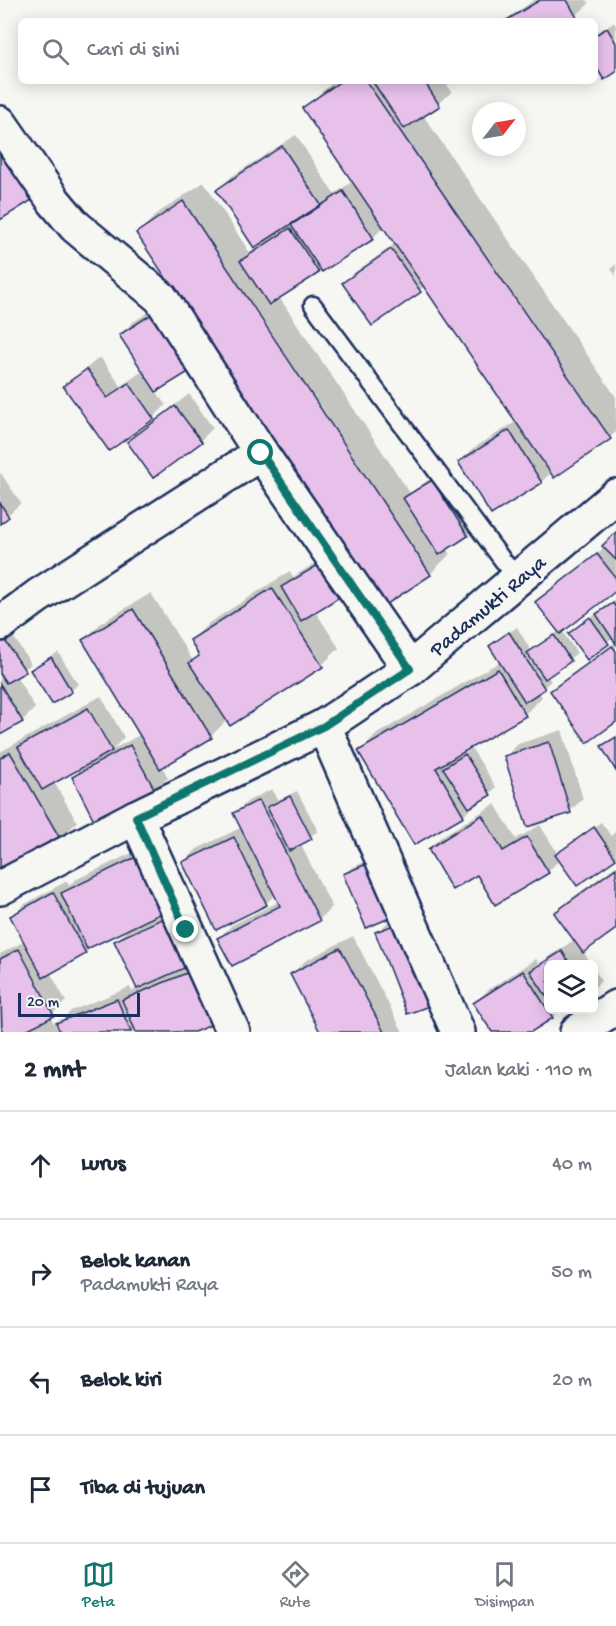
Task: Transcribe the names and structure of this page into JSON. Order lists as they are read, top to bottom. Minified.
{"streets":{"street":["Padamukti Raya"]},"scale_bar":"20 m","north":"top right","page":{"search":"Cari di sini","scale":"20 m","heading":["2 mnt","Jalan kaki · 110 m"],"list":[["Lurus","40 m"],["Belok kanan","Padamukti Raya","50 m"],["Belok kiri","20 m"],"Tiba di tujuan"],"nav":["Peta","Rute","Disimpan"]}}
